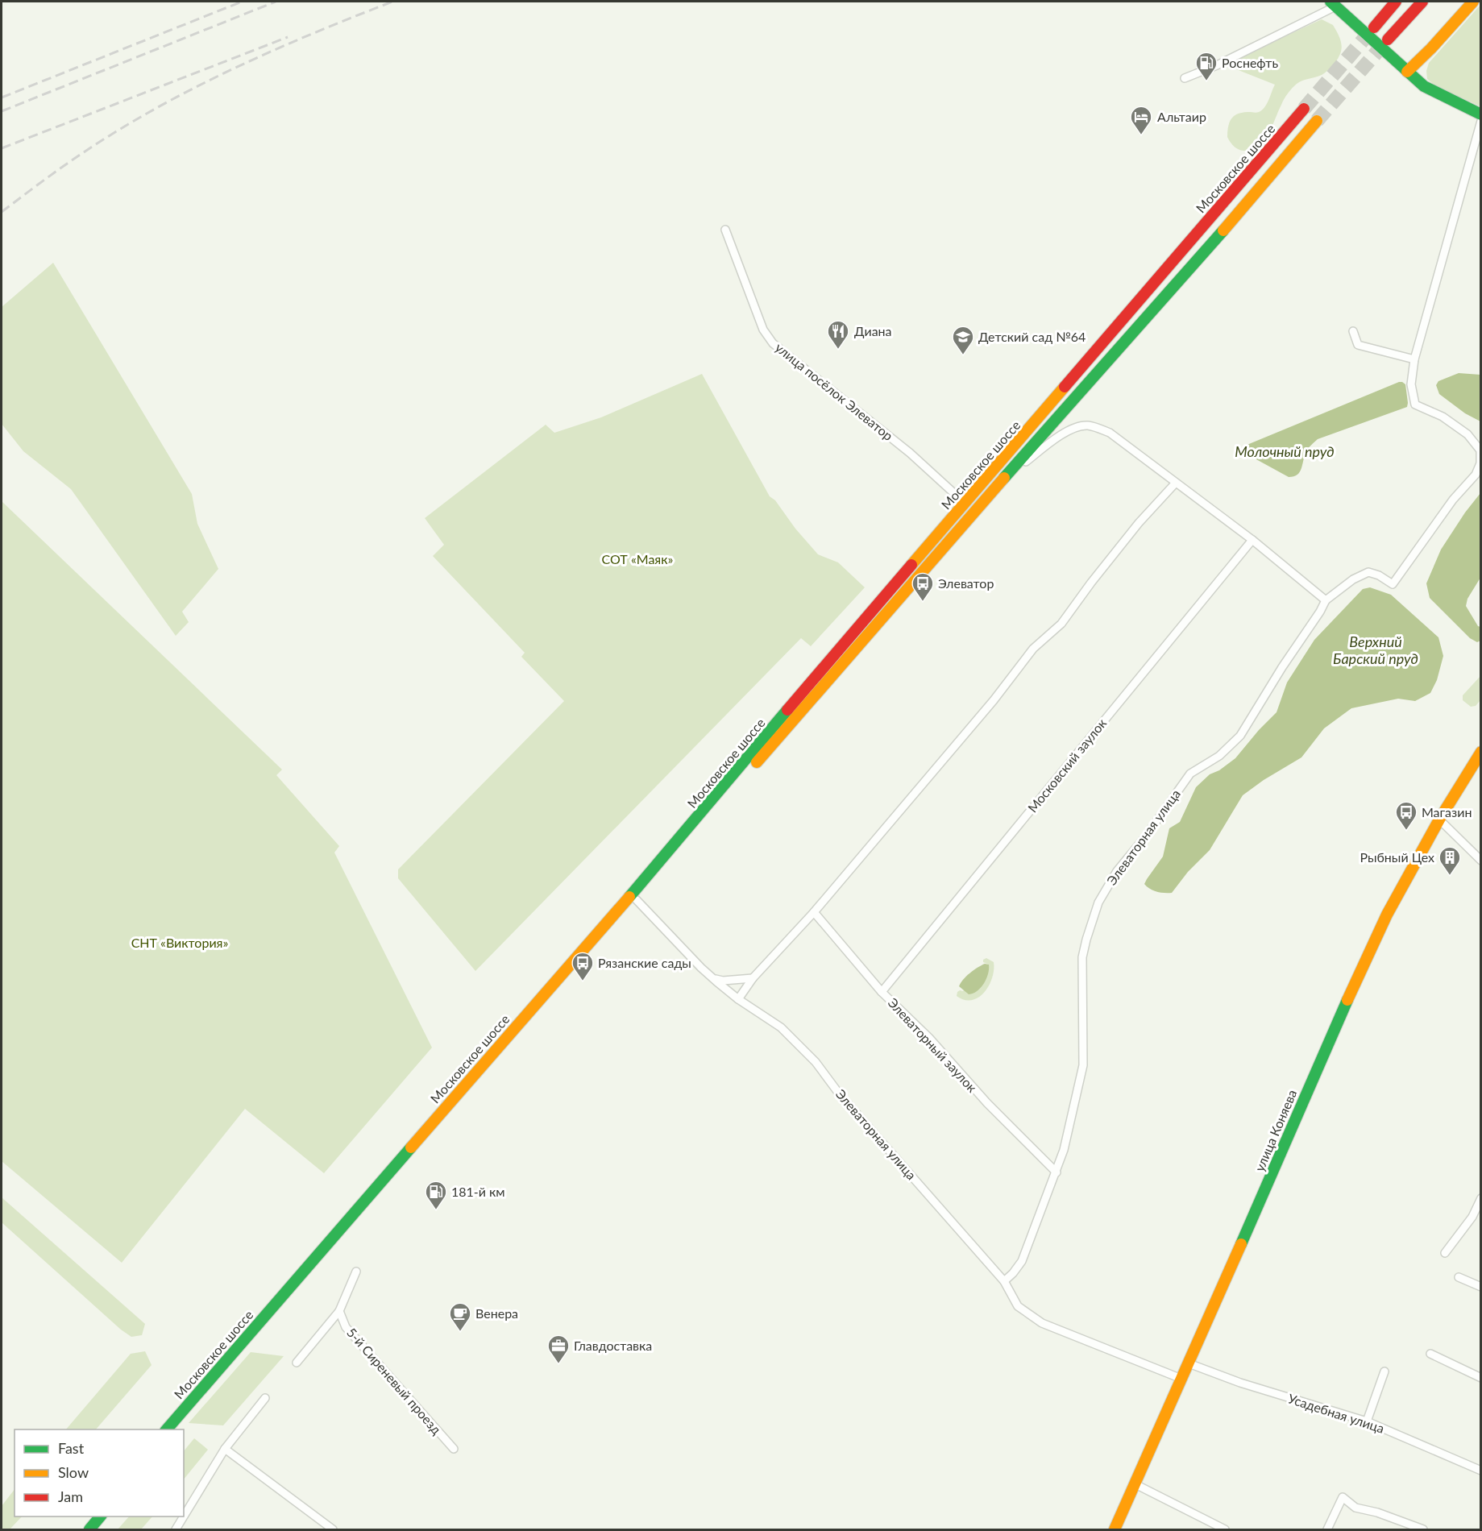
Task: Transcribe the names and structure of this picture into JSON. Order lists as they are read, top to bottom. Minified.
{"streets":{"main road":["Московское шоссе","улица Коняева"],"street":["улица посёлок Элеватор","Московский заулок","Элеваторная улица","Элеваторный заулок","5-й Сиреневый проезд","Усадебная улица"]},"crossings":[["Московское шоссе","улица посёлок Элеватор"],["Московское шоссе","Элеваторная улица"],["Московский заулок","Элеваторный заулок"],["Элеваторная улица","Элеваторный заулок"],["Элеваторная улица","улица Коняева"],["улица Коняева","Усадебная улица"]],"water":["Молочный пруд","Верхний Барский пруд"],"parks":["СОТ «Маяк»","СНТ «Виктория»"],"places":{"fuel station":["Роснефть","181-й км"],"hotel":["Альтаир"],"restaurant":["Диана"],"school or university":["Детский сад №64"],"bus stop":["Элеватор","Магазин","Рязанские сады"],"building":["Рыбный Цех"],"cafe":["Венера"],"office":["Главдоставка"]},"legend":["Fast","Slow","Jam"]}
